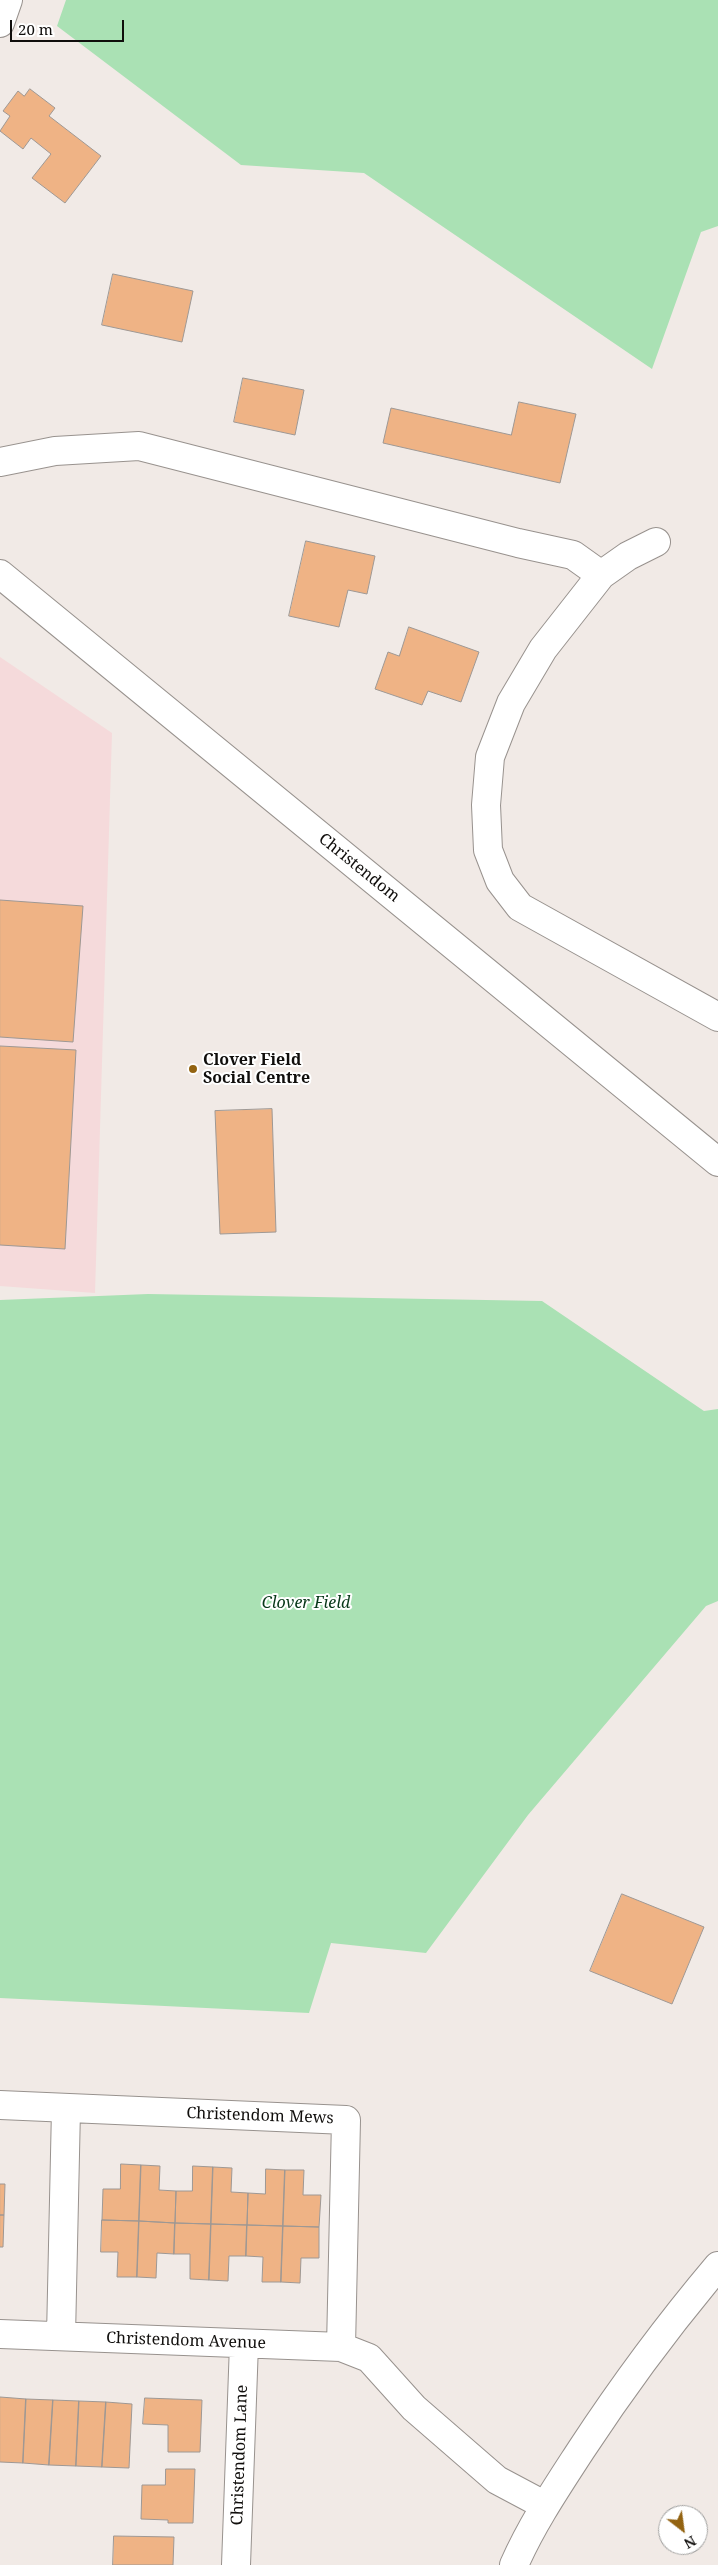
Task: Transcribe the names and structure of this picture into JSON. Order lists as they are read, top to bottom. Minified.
{"streets":{"street":["Christendom","Christendom Mews","Christendom Avenue","Christendom Lane"]},"crossings":[["Christendom Mews","Christendom Avenue"],["Christendom Avenue","Christendom Lane"]],"parks":["Clover Field"],"places":["Clover Field Social Centre"],"scale_bar":"20 m","north":"bottom right"}
